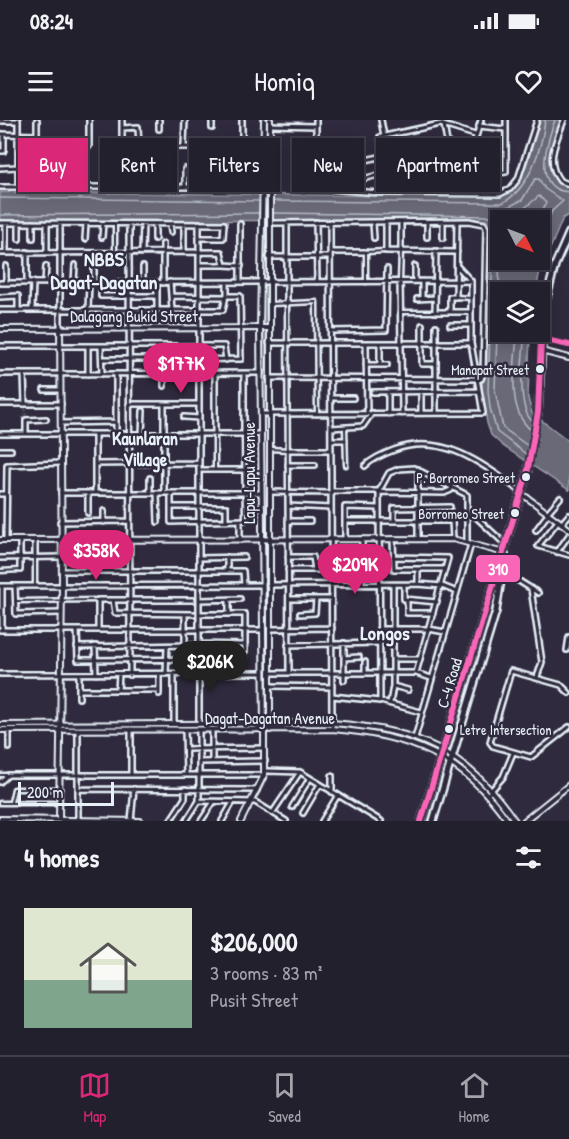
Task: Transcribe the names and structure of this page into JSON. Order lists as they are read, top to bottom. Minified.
{"streets":{"highway":["C-4 Road"],"main road":["Dalagang Bukid Street","Lapu-Lapu Avenue","Dagat-Dagatan Avenue"]},"crossings":[["Dalagang Bukid Street","Lapu-Lapu Avenue"],["Lapu-Lapu Avenue","Dagat-Dagatan Avenue"],["C-4 Road","Dagat-Dagatan Avenue"]],"districts":["NBBS Dagat-Dagatan","Kaunlaran Village","Longos"],"places":["Manapat Street","P. Borromeo Street","Borromeo Street","Letre Intersection"],"lines":["transit line 310"],"scale_bar":"200 m","north":"bottom right","page":{"status":"08:24","header":"Homiq","chip":["Buy","Rent","Filters","New","Apartment"],"price":["$177K","$358K","$209K","$206K"],"scale":"200 m","heading":"4 homes","list":[{"name":"$206,000","note":"3 rooms · 83 m² · Pusit Street"}],"tabs":["Map","Saved","Home"]}}
